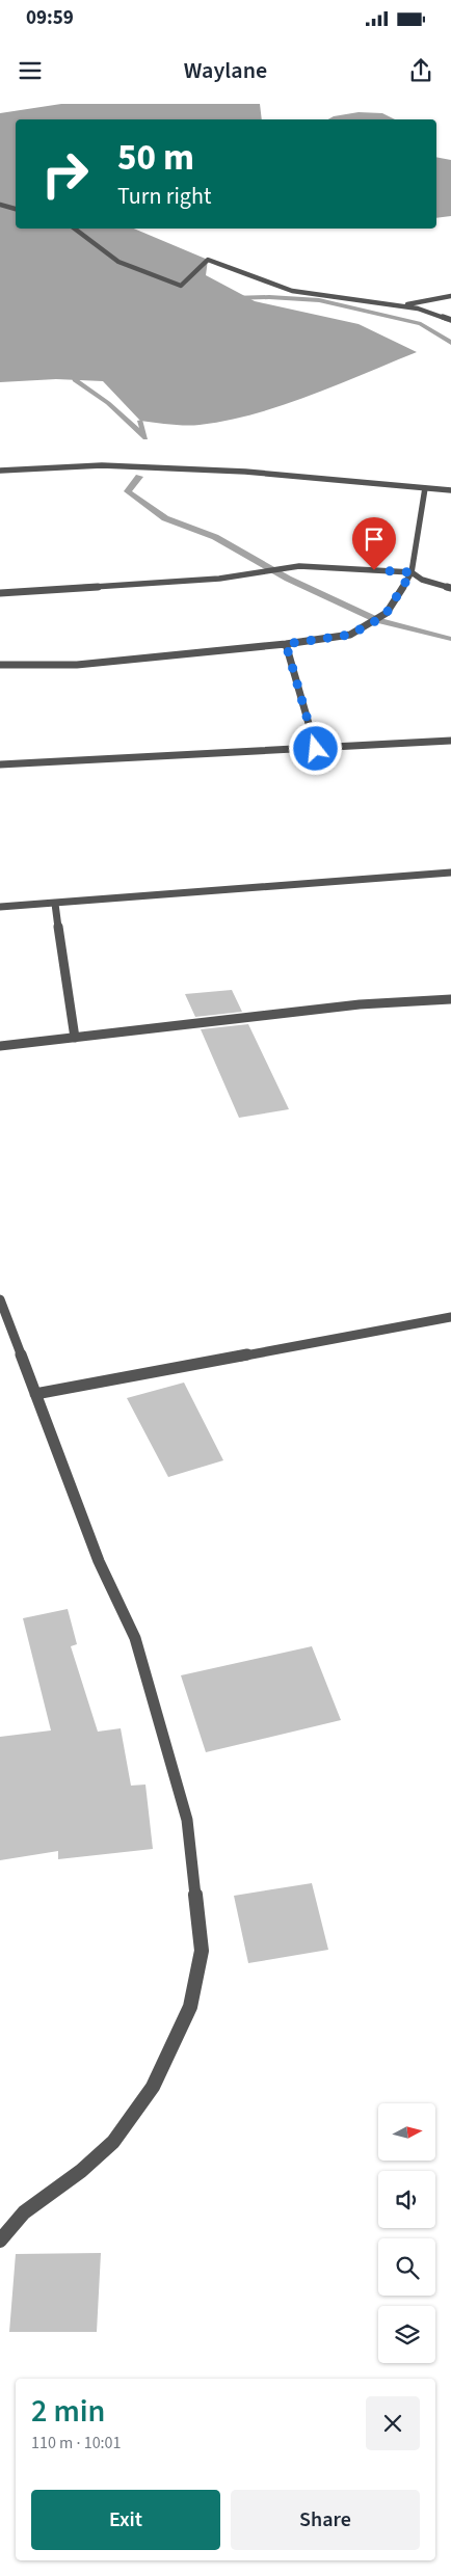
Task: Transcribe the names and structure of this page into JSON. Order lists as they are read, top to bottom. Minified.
{"north":"right","page":{"status":"09:59","header":"Waylane","turn":["50 m","Turn right"],"heading":["2 min","110 m · 10:01"],"buttons":["Exit","Share"]}}
